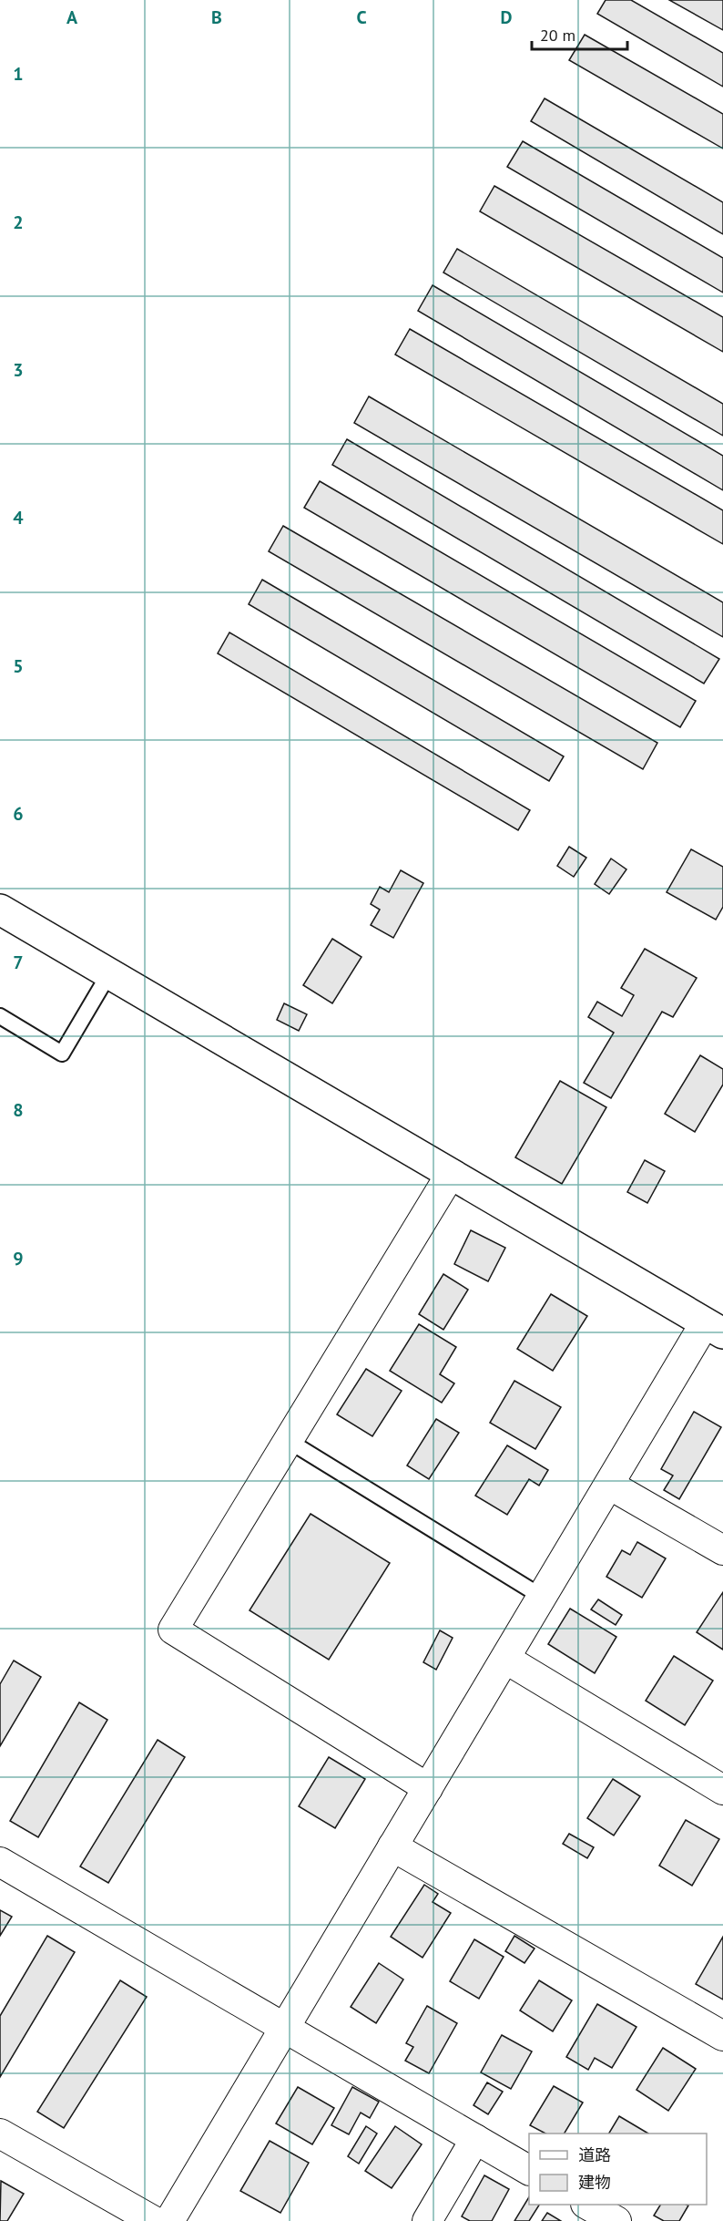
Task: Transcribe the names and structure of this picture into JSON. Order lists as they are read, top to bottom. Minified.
{"legend":["道路","建物"],"scale_bar":"20 m","grid":{"columns":["A","B","C","D"],"rows":["1","2","3","4","5","6","7","8","9"]}}
